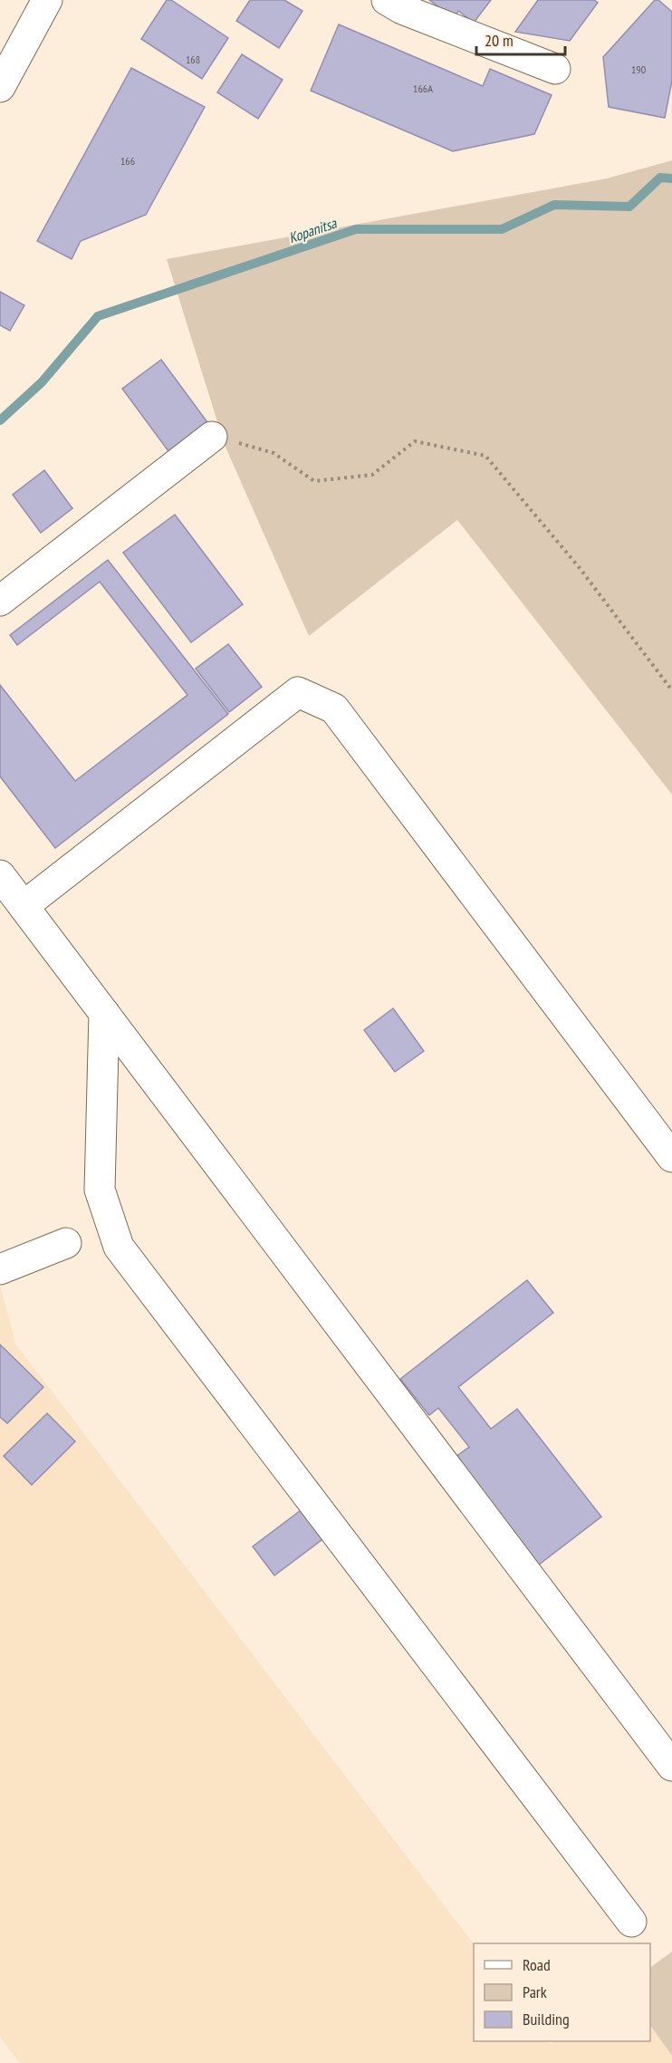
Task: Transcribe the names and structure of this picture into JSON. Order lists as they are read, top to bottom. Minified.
{"water":["Kopanitsa"],"house_numbers":["168","190","166А","166"],"legend":["Road","Park","Building"],"scale_bar":"20 m"}
